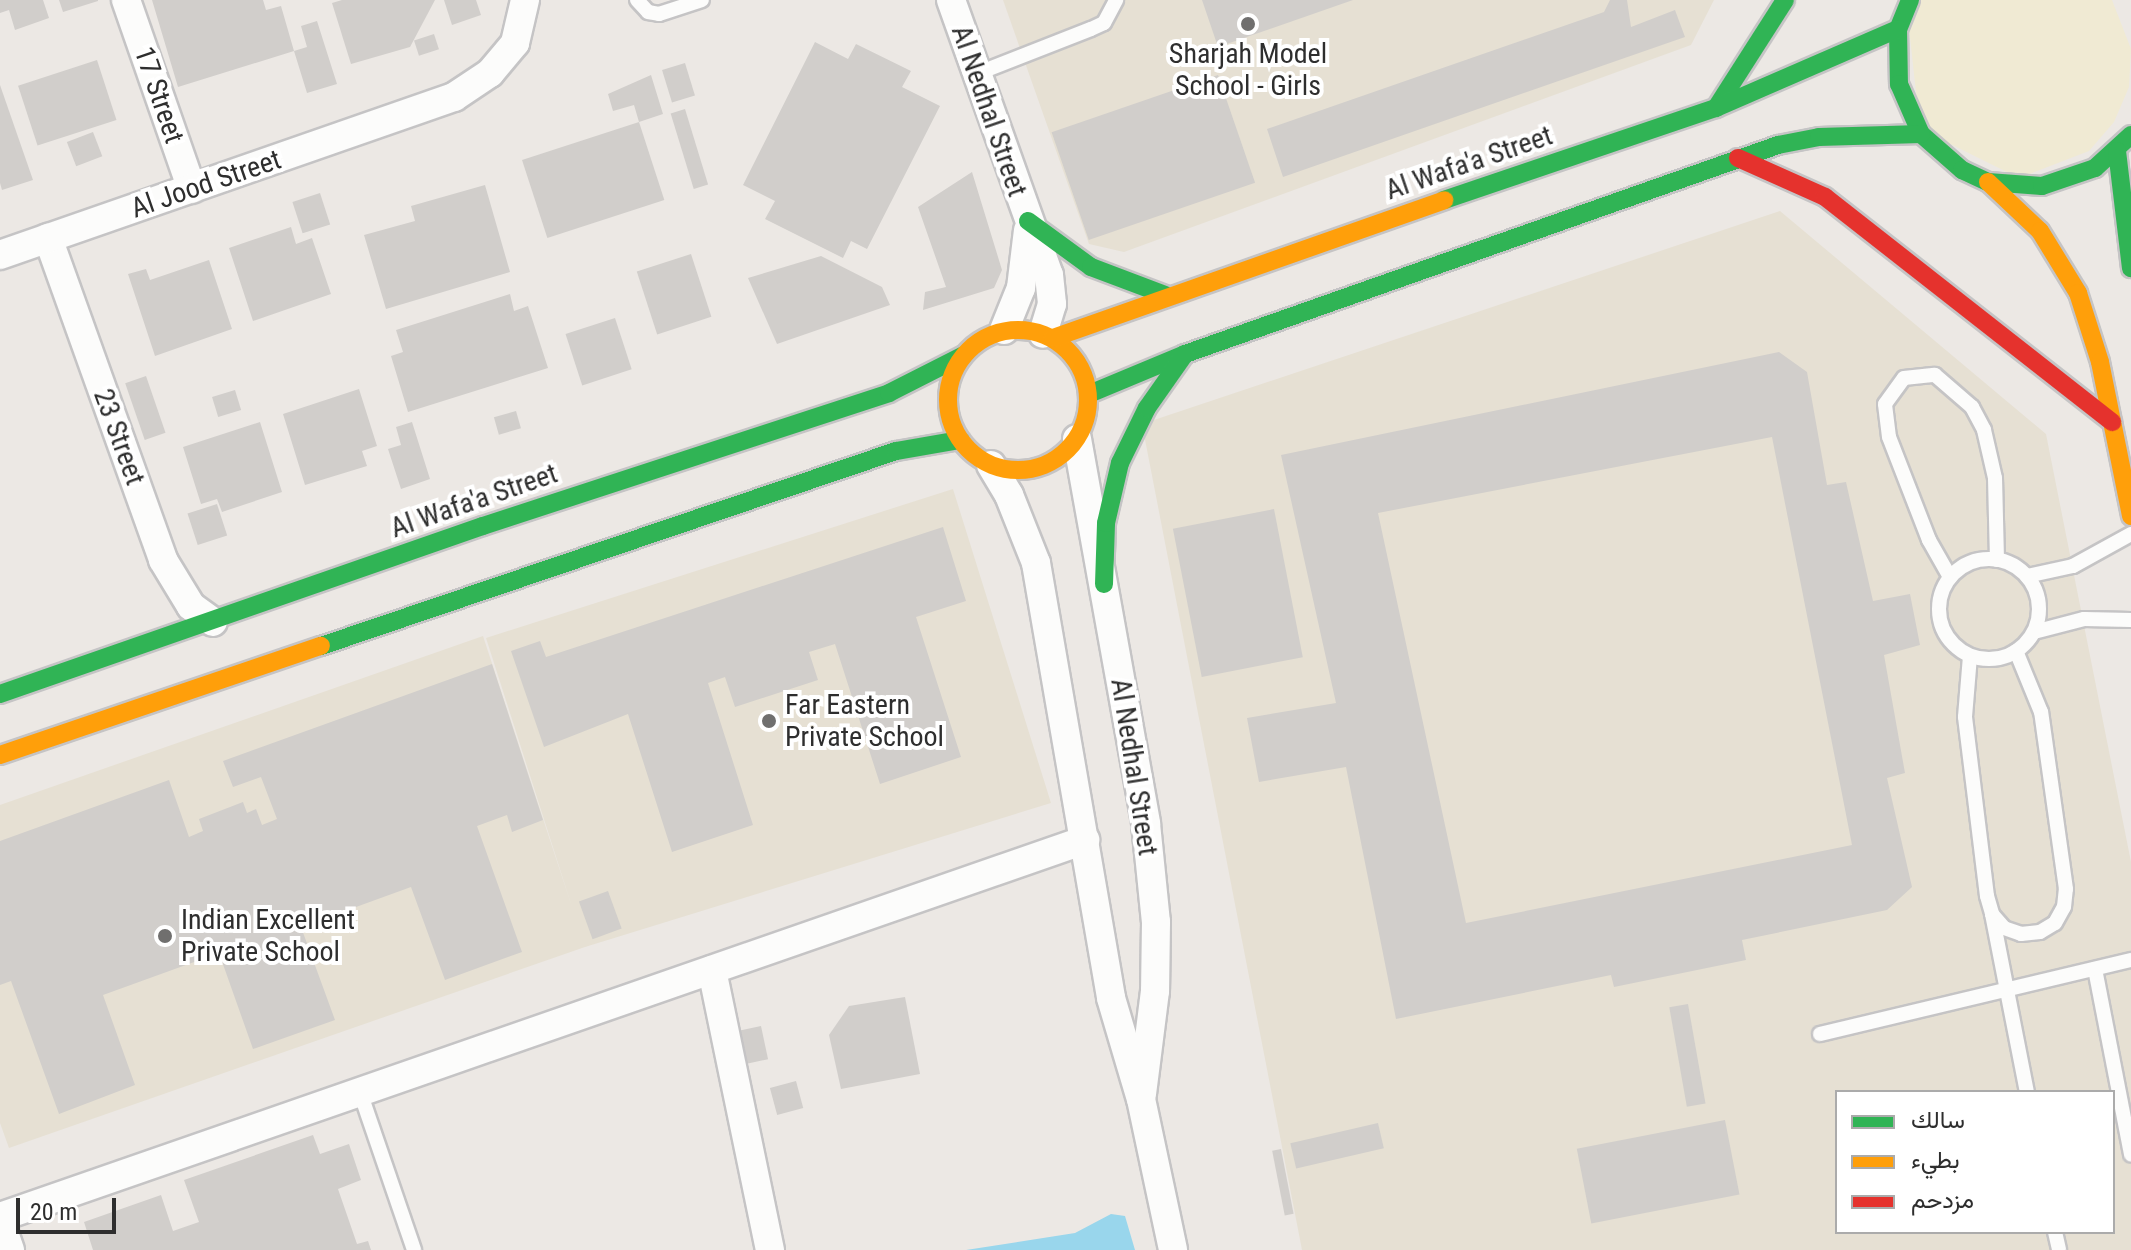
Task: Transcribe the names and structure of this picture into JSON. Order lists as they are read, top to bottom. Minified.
{"streets":{"street":["17 Street","Al Nedhal Street","Al Wafa'a Street","Al Jood Street","23 Street"]},"crossings":[["17 Street","Al Jood Street"],["Al Nedhal Street","Al Wafa'a Street"],["Al Wafa'a Street","23 Street"],["Al Jood Street","23 Street"]],"places":["Sharjah Model School - Girls","Far Eastern Private School","Indian Excellent Private School"],"legend":["سالك","بطيء","مزدحم"],"scale_bar":"20 m"}
